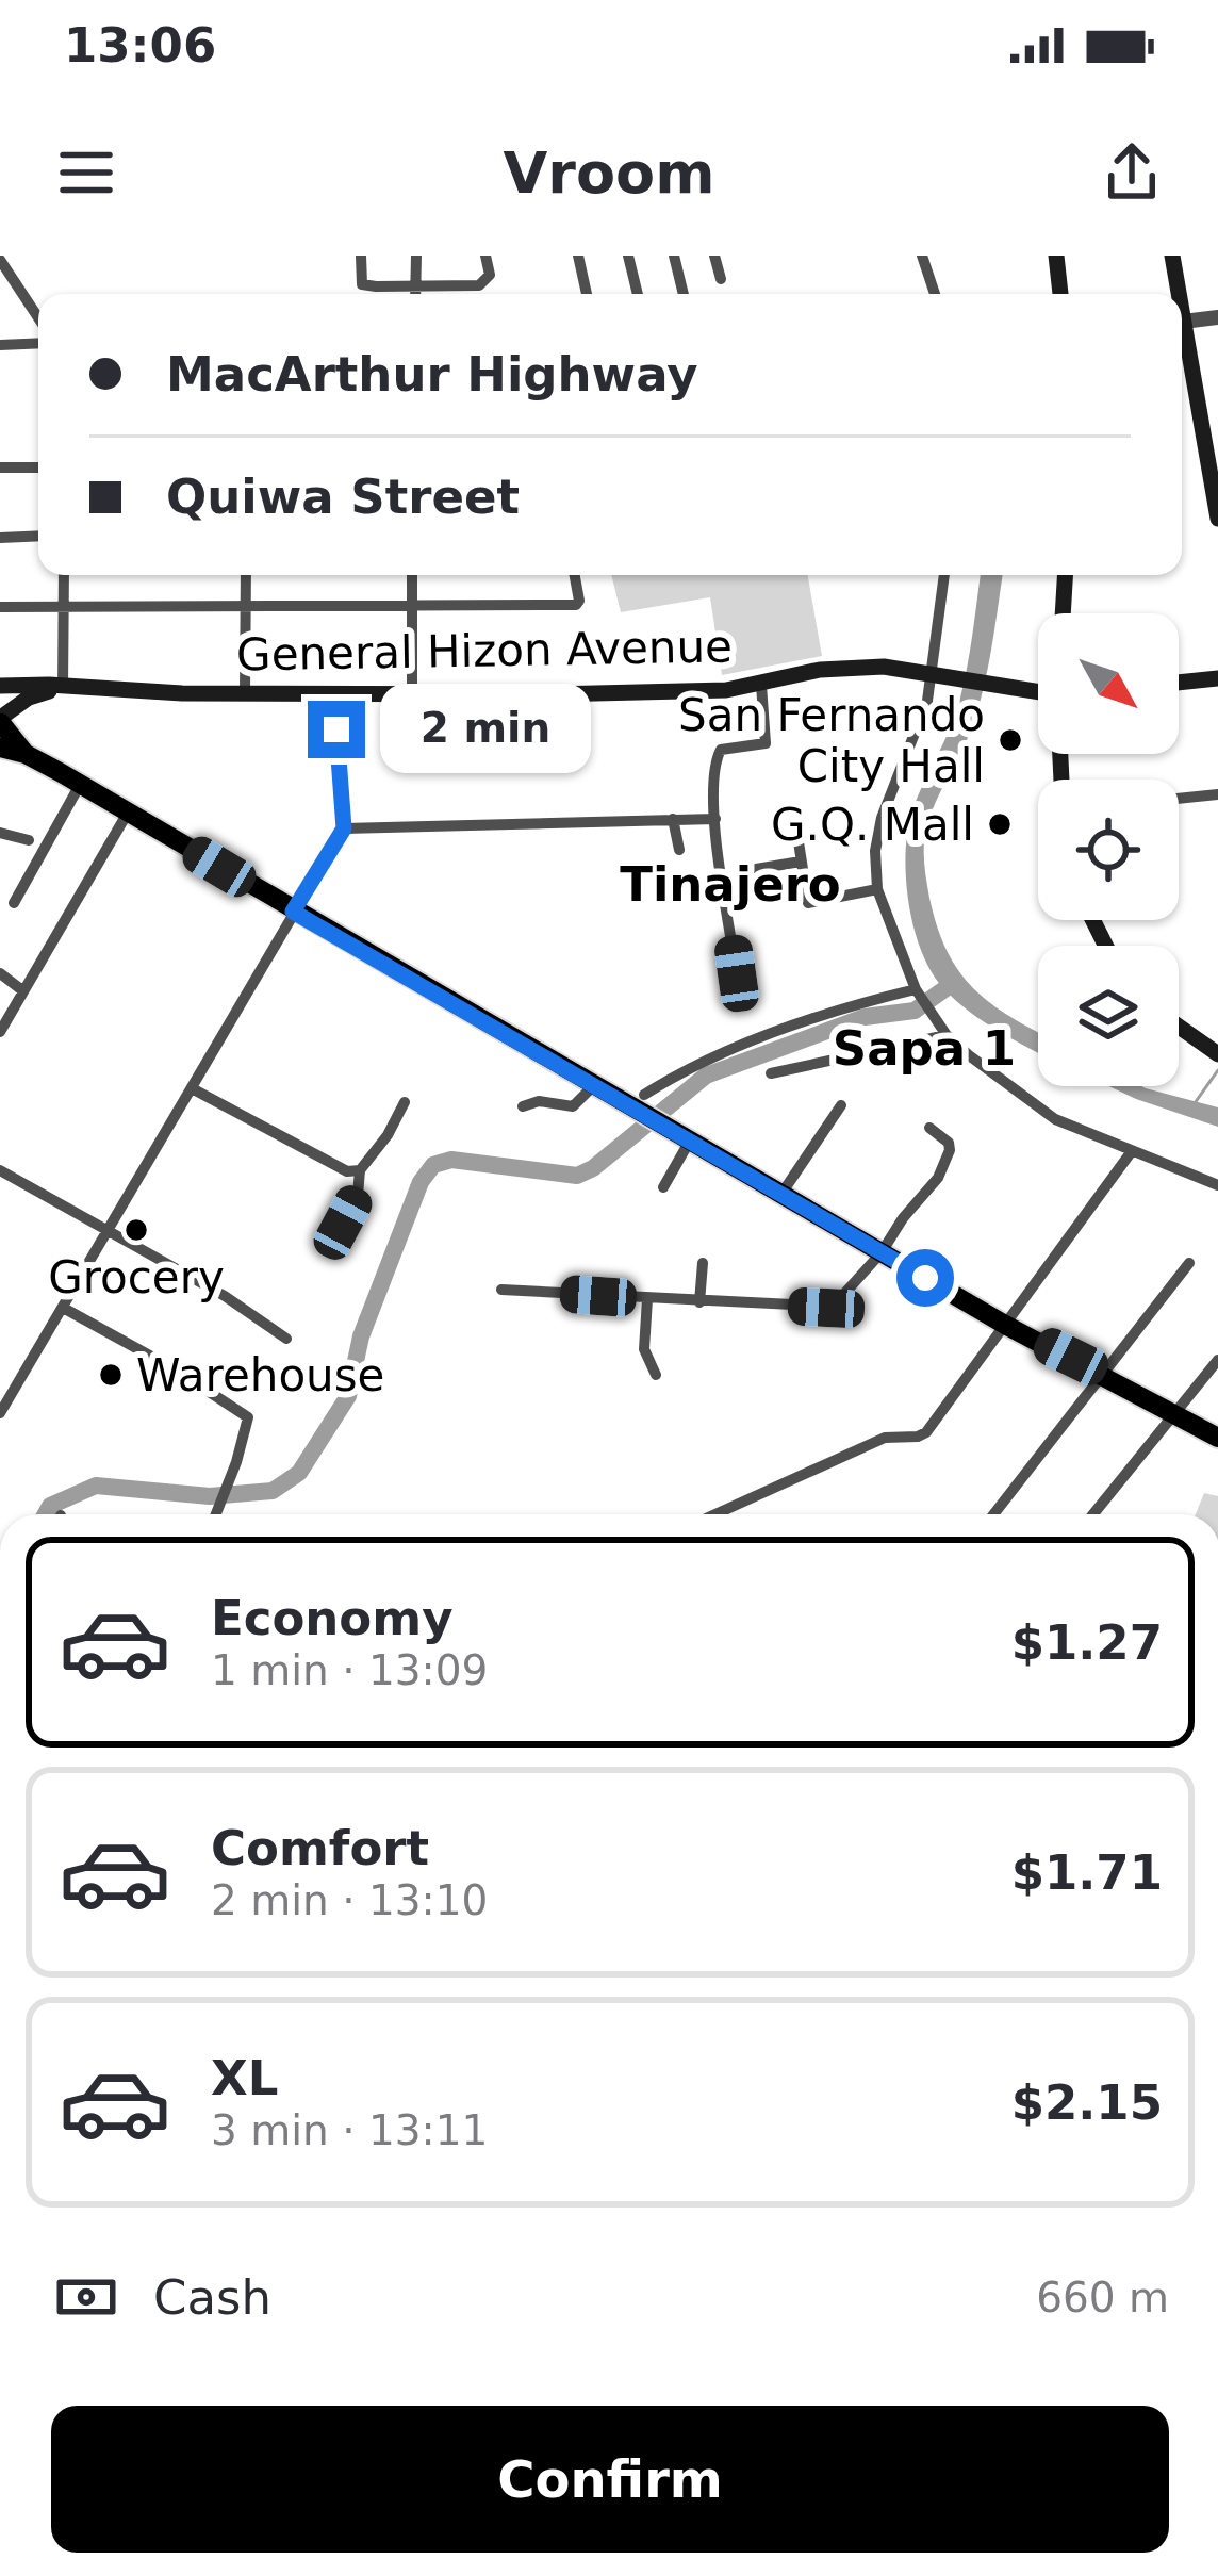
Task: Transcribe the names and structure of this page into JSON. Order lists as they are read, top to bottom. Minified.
{"streets":{"main road":["General Hizon Avenue"]},"districts":["Tinajero","Sapa 1"],"places":["San Fernando City Hall","G.Q. Mall","Grocery","Warehouse"],"north":"bottom right","page":{"status":"13:06","header":"Vroom","banner":["MacArthur Highway","Quiwa Street"],"bubble":"2 min","list":[{"name":"Economy","note":"1 min · 13:09","value":"$1.27"},{"name":"Comfort","note":"2 min · 13:10","value":"$1.71"},{"name":"XL","note":"3 min · 13:11","value":"$2.15"}],"pay":["Cash","660 m"],"buttons":"Confirm"}}
